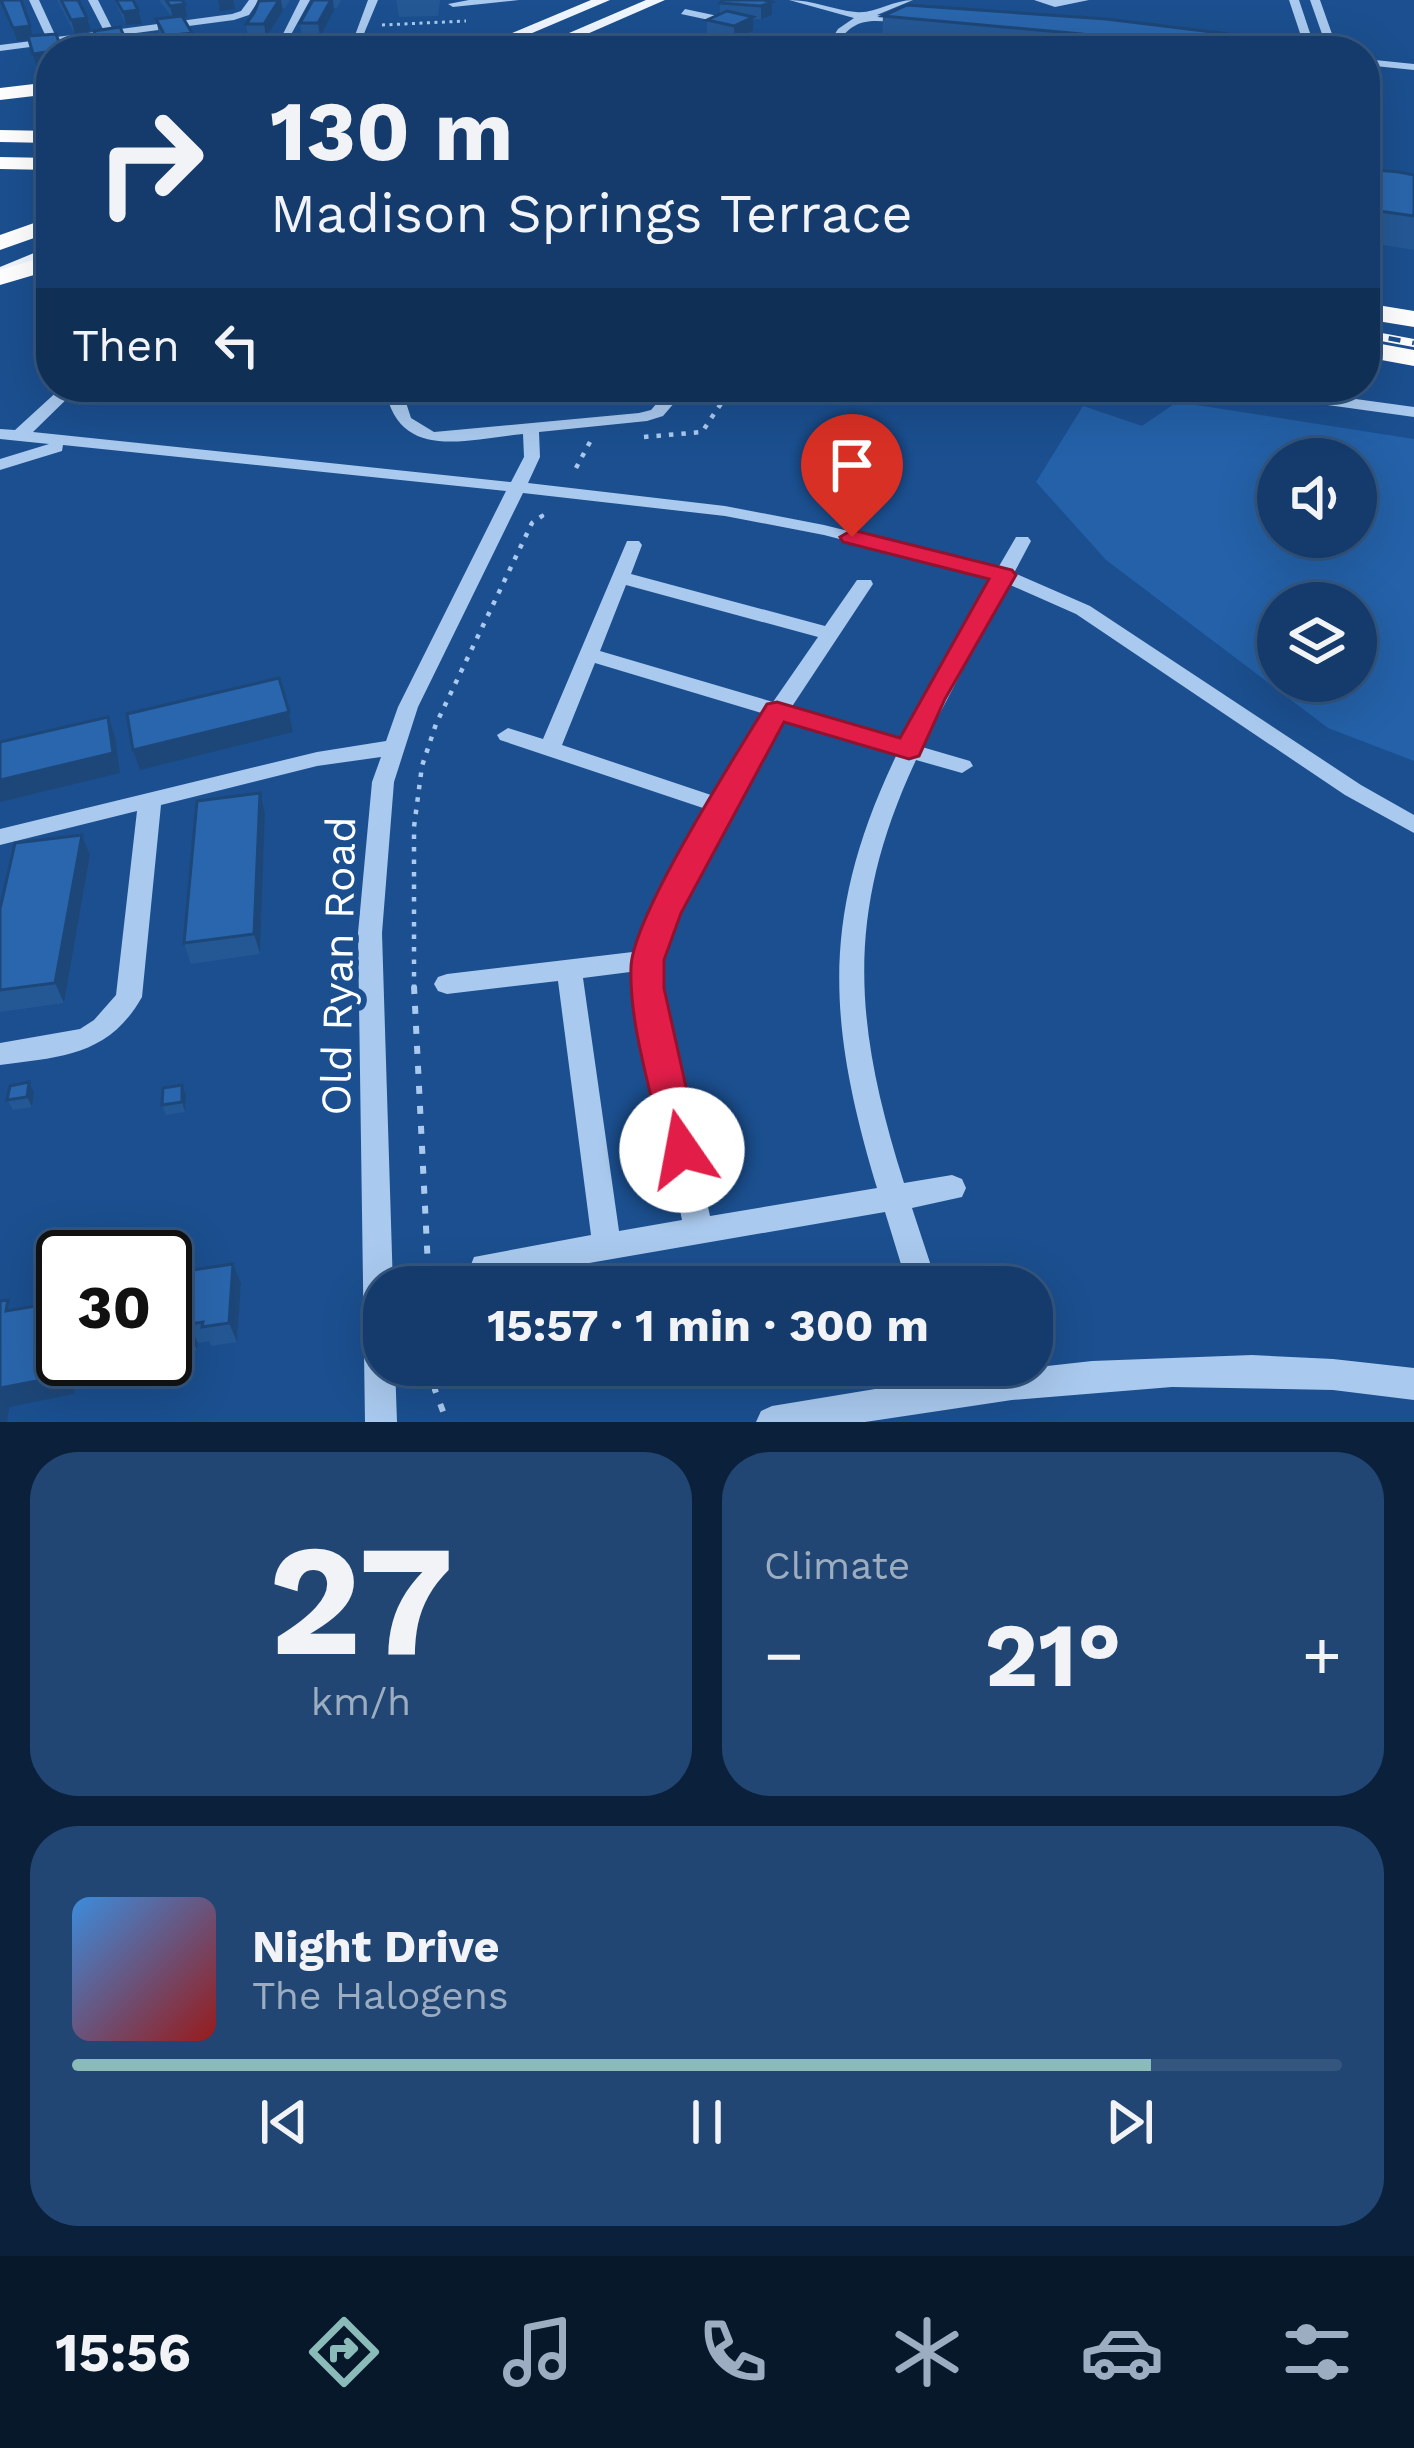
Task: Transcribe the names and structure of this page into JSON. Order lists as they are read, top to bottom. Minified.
{"streets":{"street":["Old Ryan Road"]},"page":{"turn":["130 m","Madison Springs Terrace"],"then":"Then","limit":"30","trip":"15:57 · 1 min · 300 m","tile":[["27","km/h"],"Climate"],"heat":["−","21°","+"],"song":["Night Drive","The Halogens"],"tabs":"15:56"}}
